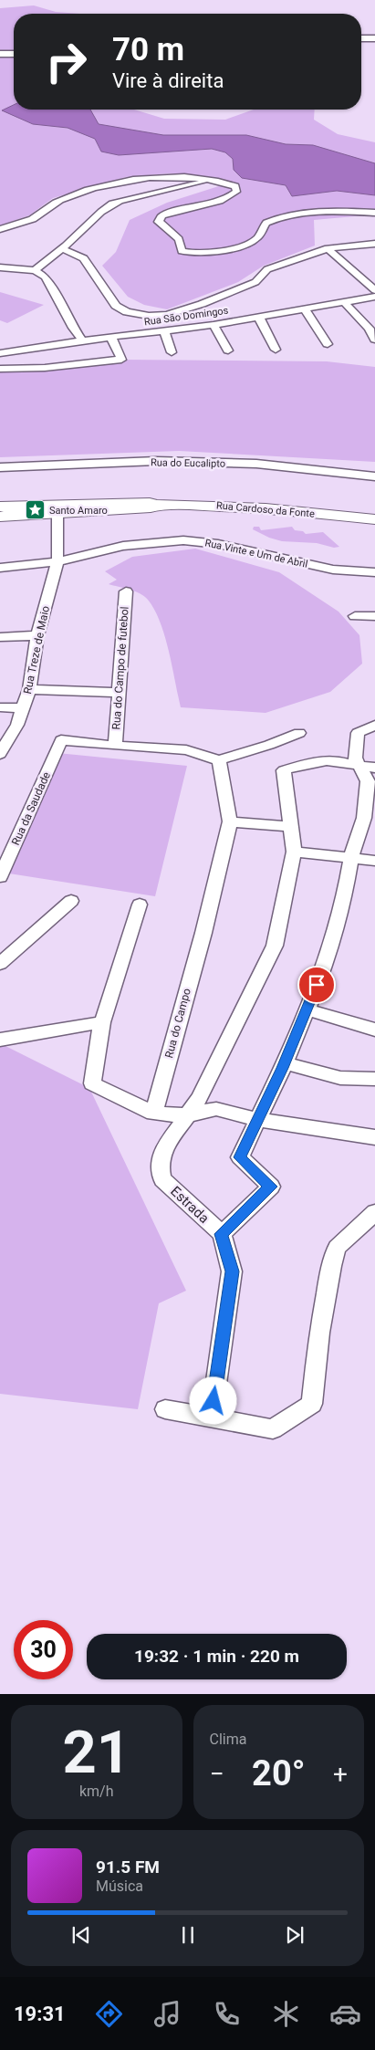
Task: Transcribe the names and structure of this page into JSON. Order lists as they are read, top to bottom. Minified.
{"streets":{"main road":["Rua Cardoso da Fonte"],"street":["Rua São Domingos","Rua do Eucalipto","Rua Vinte e Um de Abril","Rua Treze de Maio","Rua do Campo de futebol","Rua da Saudade","Rua do Campo","Estrada"]},"crossings":[["Rua Cardoso da Fonte","Rua Treze de Maio"],["Rua Vinte e Um de Abril","Rua Treze de Maio"],["Rua do Campo de futebol","Rua da Saudade"]],"places":{"place":["Santo Amaro"]},"page":{"turn":["70 m","Vire à direita"],"limit":"30","trip":"19:32 · 1 min · 220 m","tile":[["21","km/h"],"Clima"],"heat":["−","20°","+"],"song":["91.5 FM","Música"],"tabs":"19:31"}}
